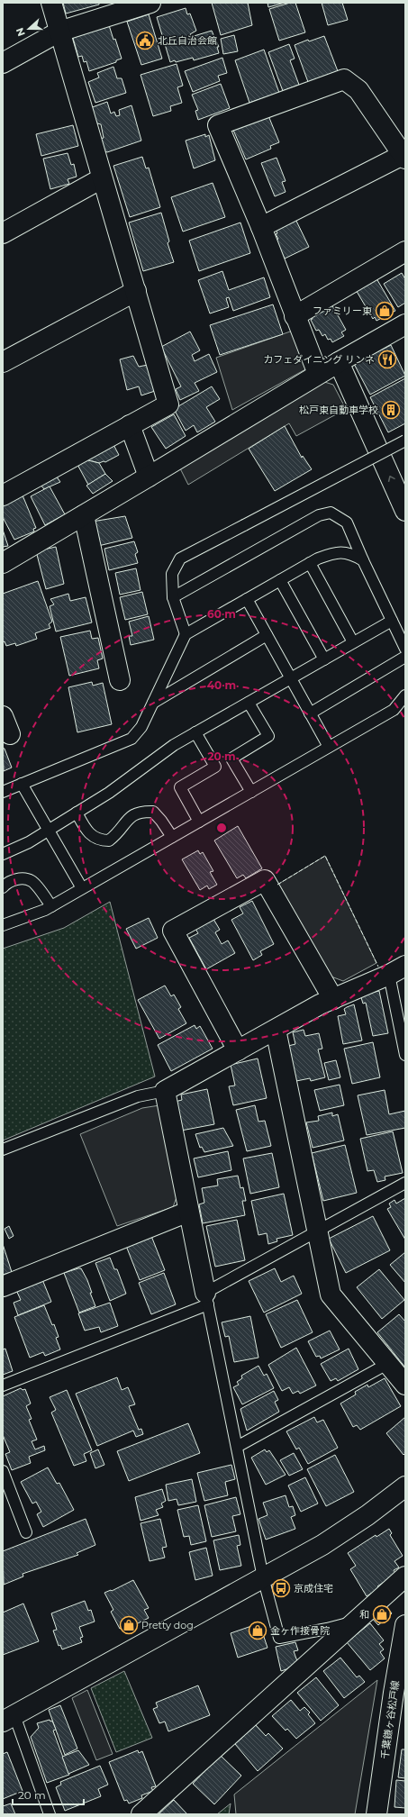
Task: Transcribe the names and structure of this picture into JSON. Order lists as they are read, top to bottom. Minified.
{"streets":{"street":["千葉鎌ヶ谷松戸線"]},"places":{"public building":["北丘自治会館"],"shop":["ファミリー東","和","Pretty dog","金ヶ作接骨院"],"restaurant":["カフェダイニング リンネ"],"building":["松戸東自動車学校"],"bus stop":["京成住宅"]},"scale_bar":"20 m","north":"left","rings":["60 m","40 m","20 m"]}
